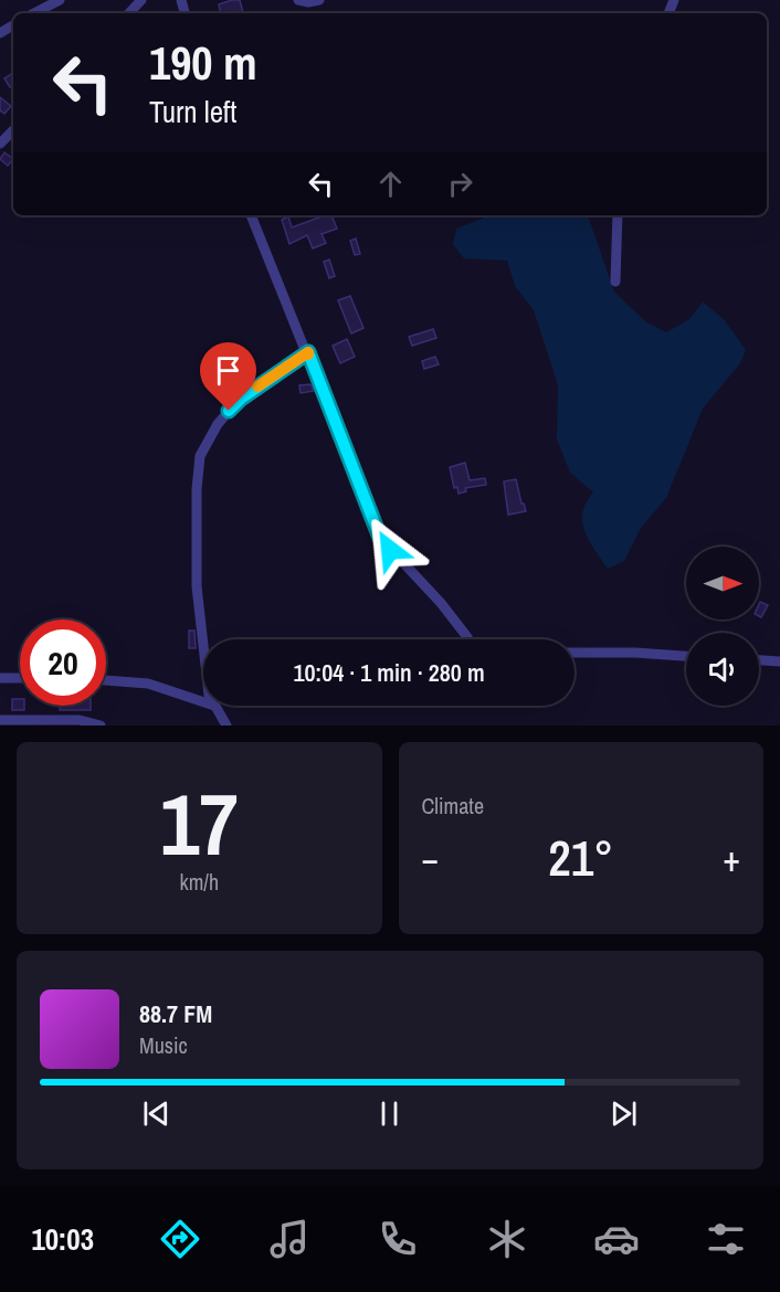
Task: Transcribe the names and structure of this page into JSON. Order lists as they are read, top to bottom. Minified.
{"north":"right","page":{"turn":["190 m","Turn left"],"limit":"20","trip":"10:04 · 1 min · 280 m","tile":[["17","km/h"],"Climate"],"heat":["−","21°","+"],"song":["88.7 FM","Music"],"tabs":"10:03"}}
